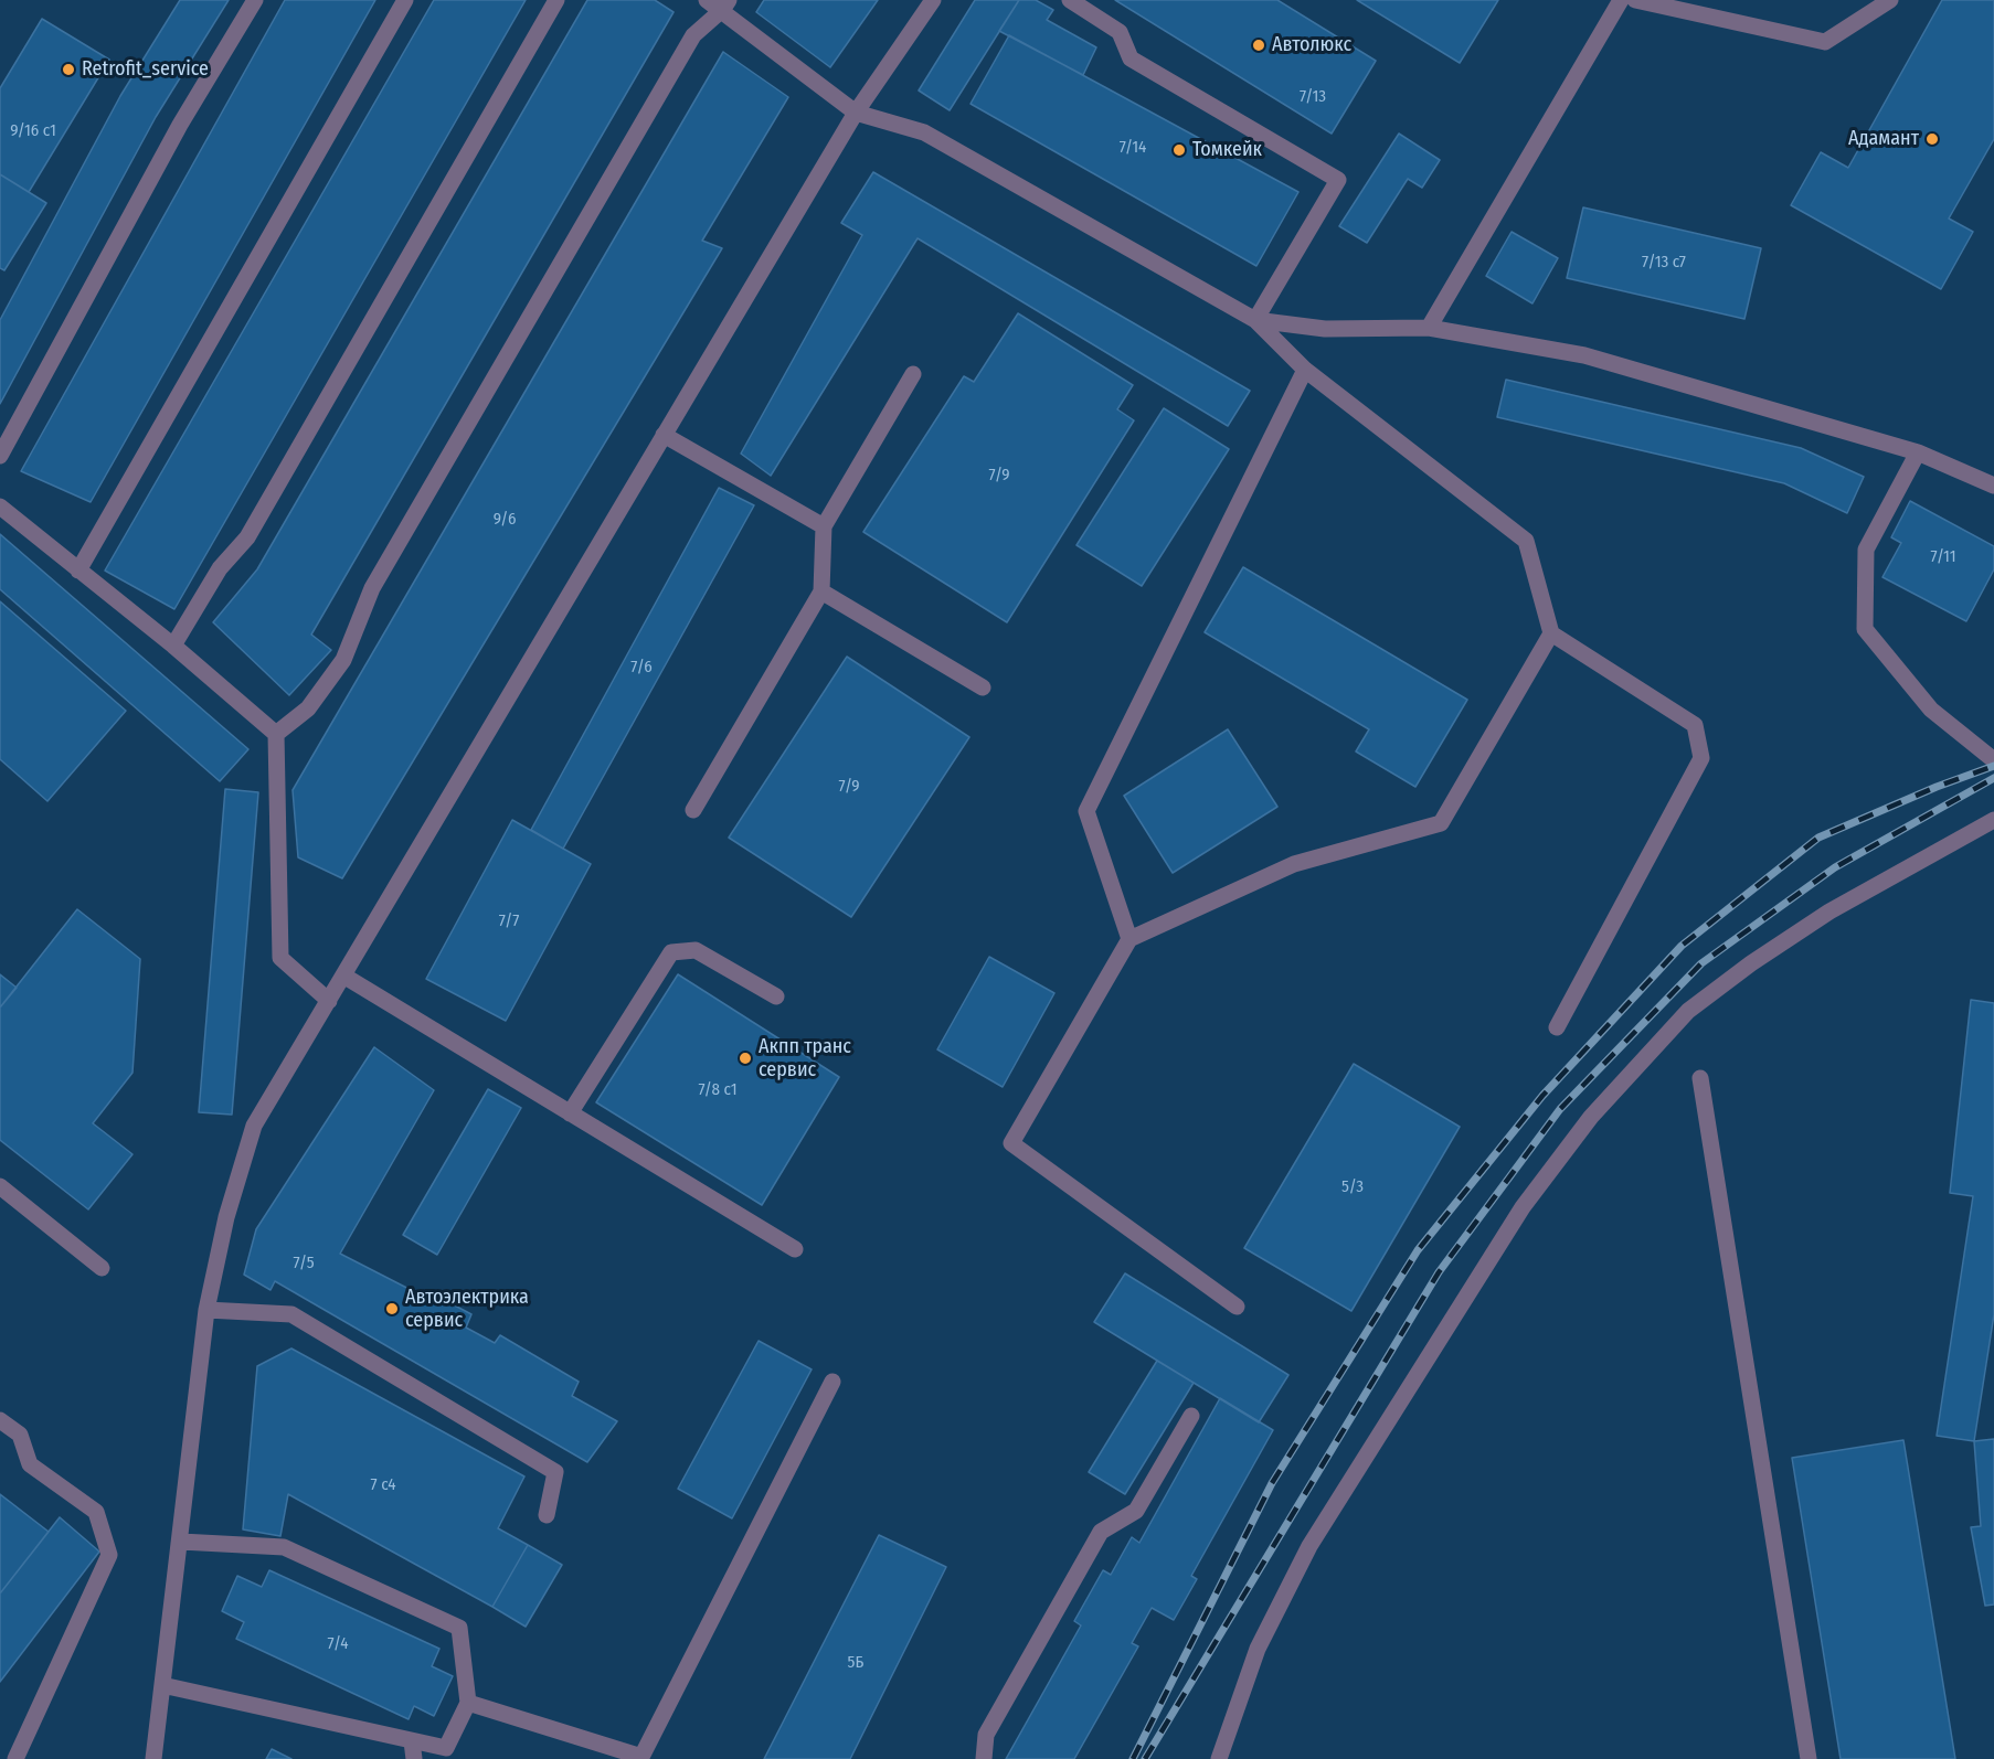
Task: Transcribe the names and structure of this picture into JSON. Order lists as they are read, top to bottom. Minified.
{"places":["Автолюкс","Retrofit_service","Адамант","Томкейк","Акпп транс сервис","Автоэлектрика сервис"],"house_numbers":["7/13","9/16 с1","7/14","7/13 с7","7/9","9/6","7/11","7/6","7/9","7/7","7/8 с1","5/3","7/5","7 с4","7/4","5Б"]}
